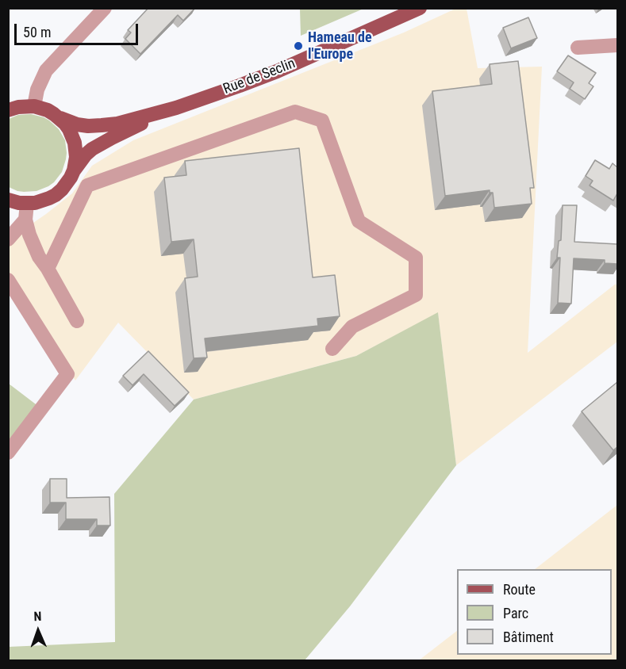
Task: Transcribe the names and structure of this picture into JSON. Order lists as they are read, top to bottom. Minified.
{"streets":{"main road":["Rue de Seclin"]},"places":["Hameau de l'Europe"],"legend":["Route","Parc","Bâtiment"],"scale_bar":"50 m","north":"top"}
